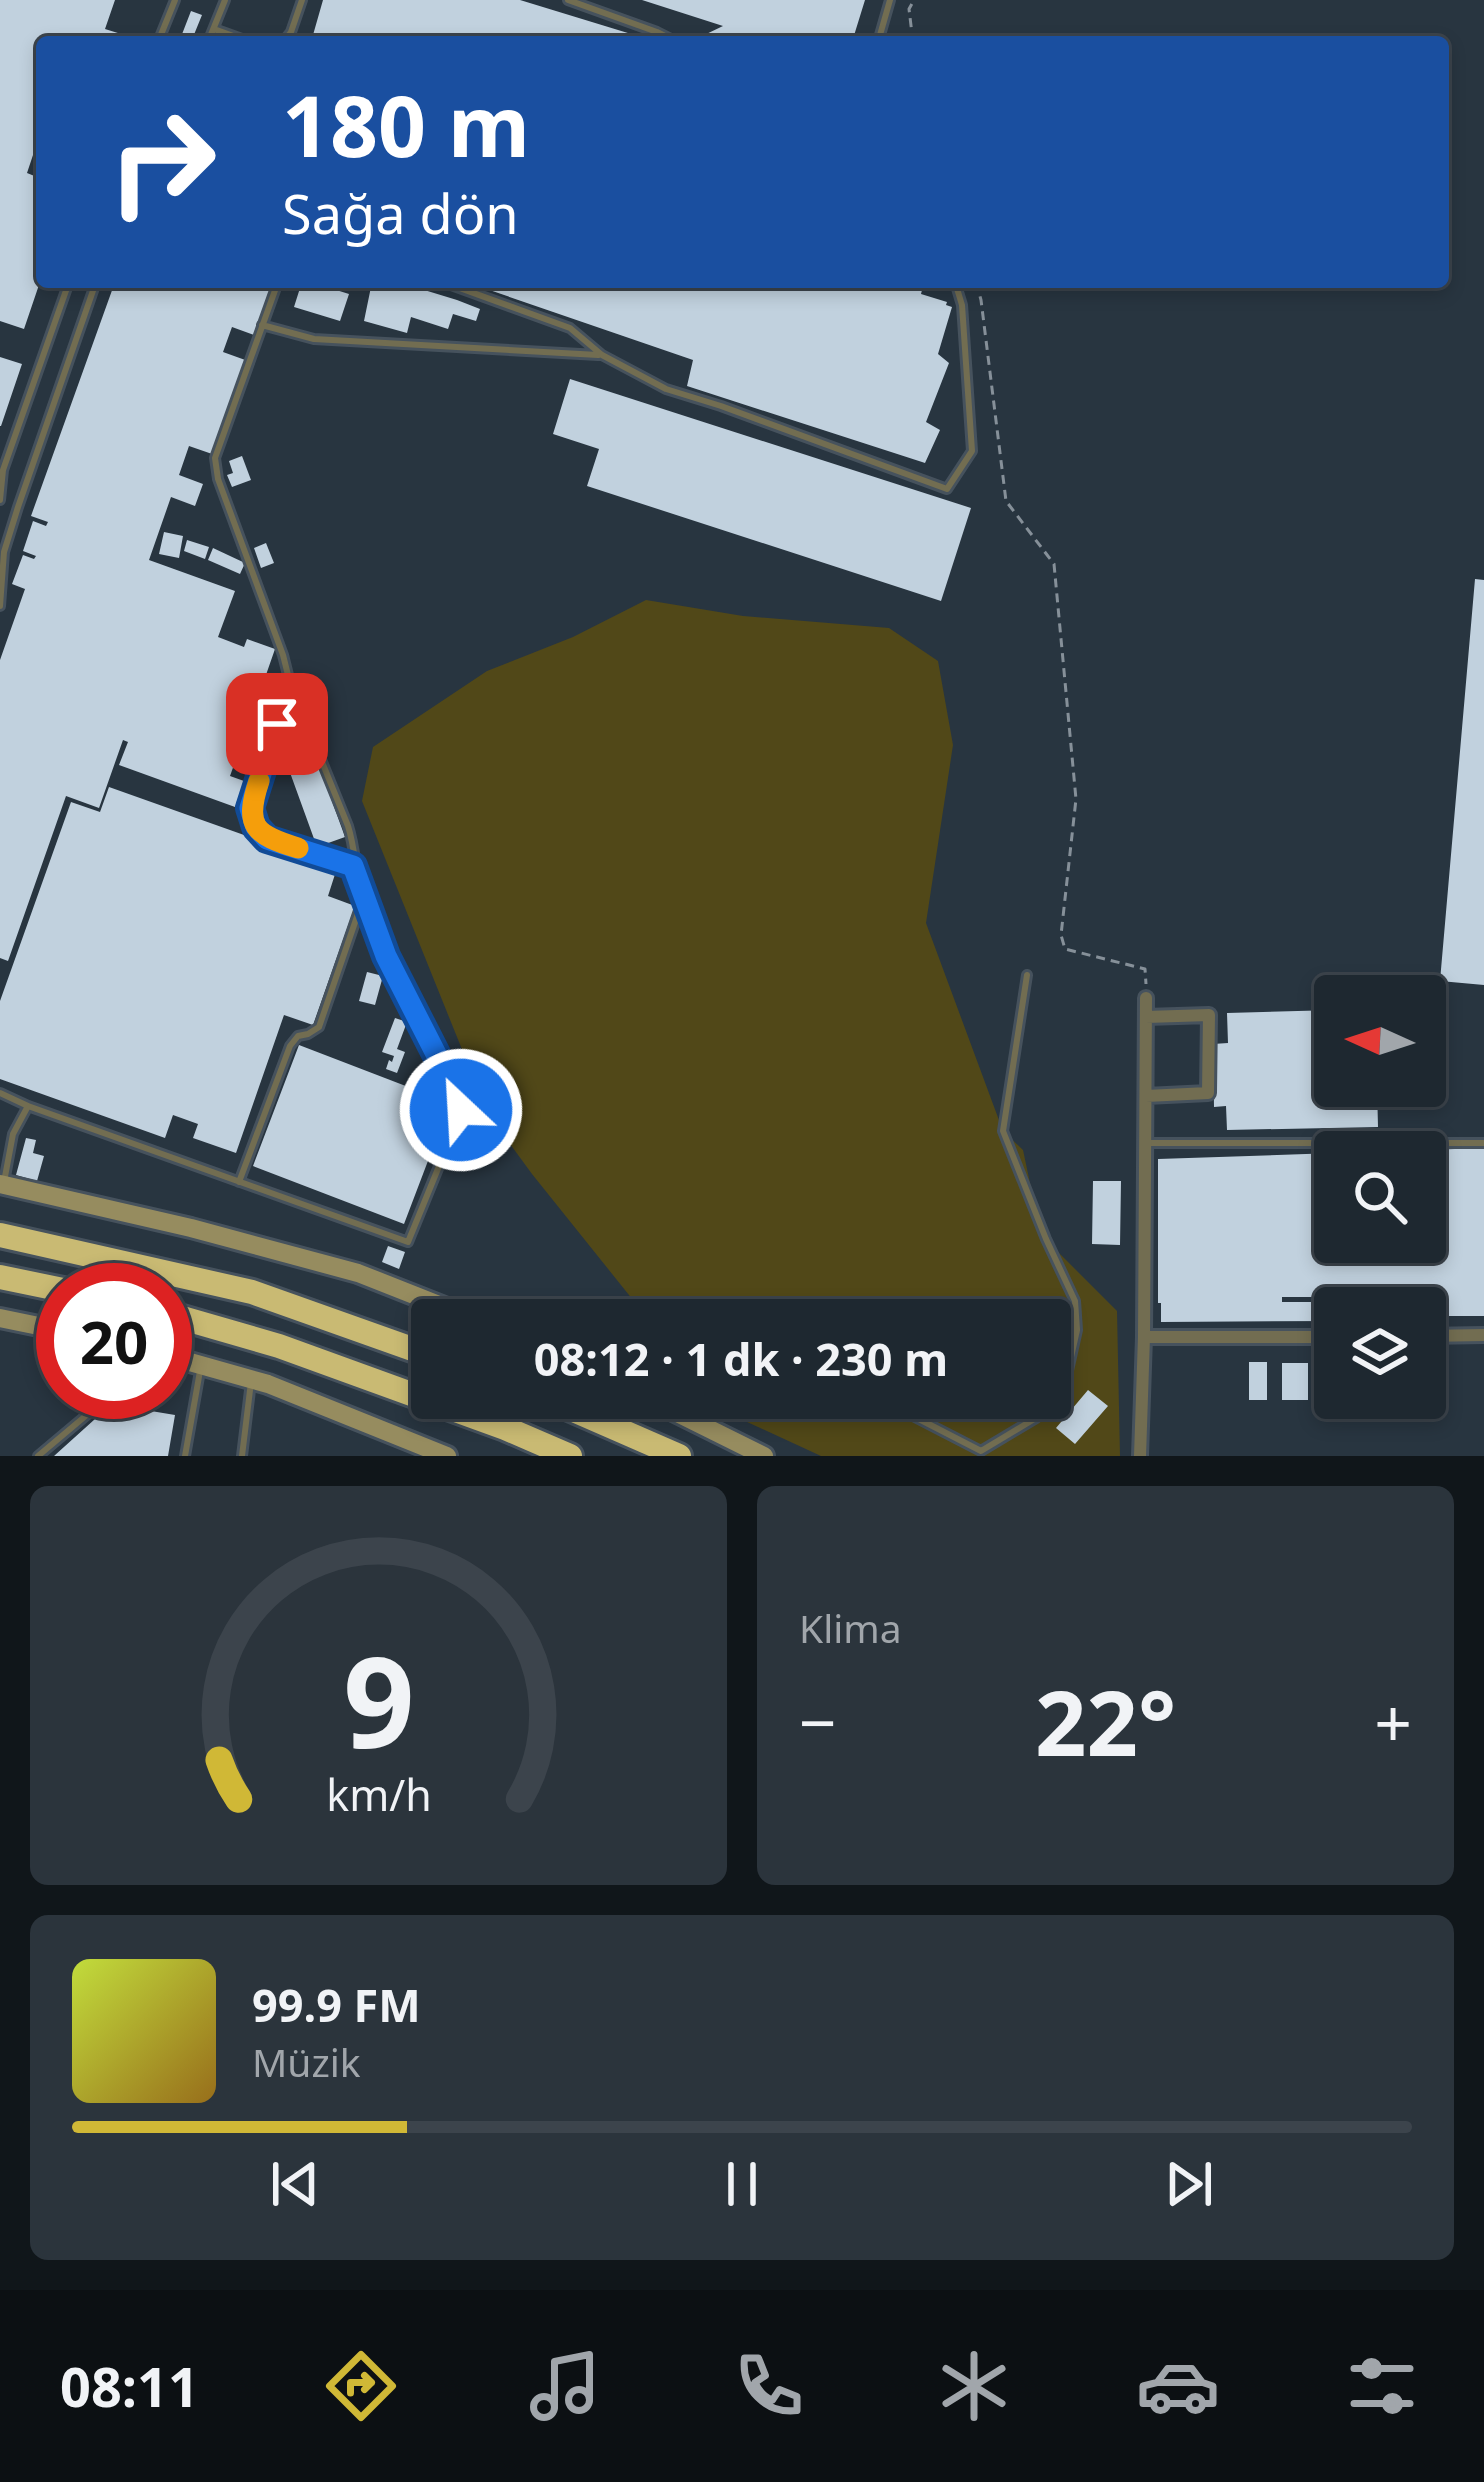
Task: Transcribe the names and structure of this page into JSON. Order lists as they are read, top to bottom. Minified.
{"north":"left","page":{"turn":["180 m","Sağa dön"],"limit":"20","trip":"08:12 · 1 dk · 230 m","tile":"Klima","heat":["−","22°","+"],"song":["99.9 FM","Müzik"],"tabs":"08:11","gauge":["9","km/h"]}}
